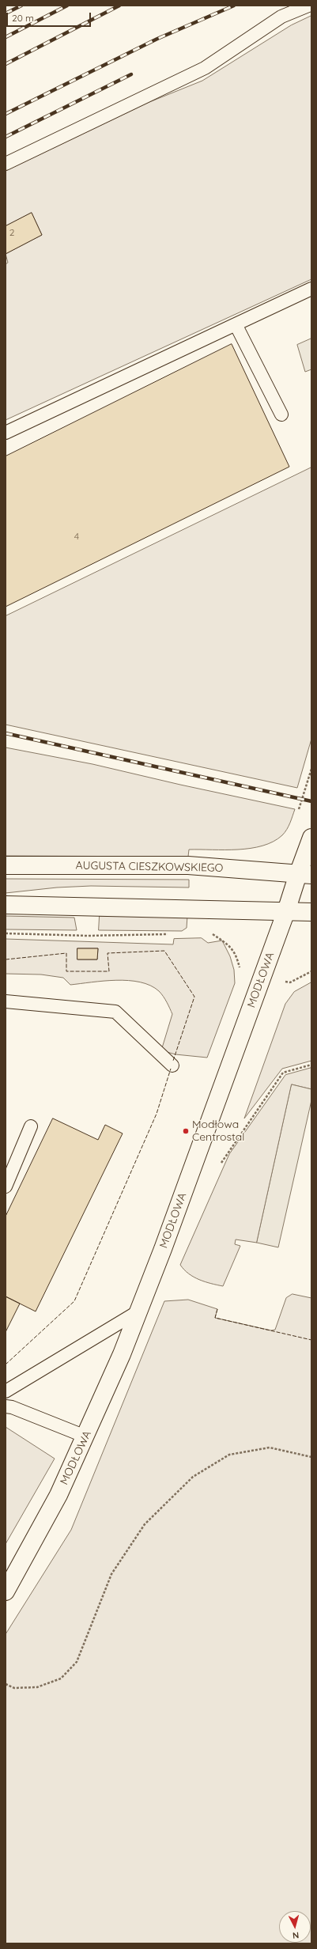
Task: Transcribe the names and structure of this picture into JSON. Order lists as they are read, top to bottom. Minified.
{"streets":{"street":["AUGUSTA CIESZKOWSKIEGO","MODŁOWA"]},"crossings":[["AUGUSTA CIESZKOWSKIEGO","MODŁOWA"]],"places":["Modłowa Centrostal"],"house_numbers":["2","4"],"scale_bar":"20 m","north":"bottom"}
